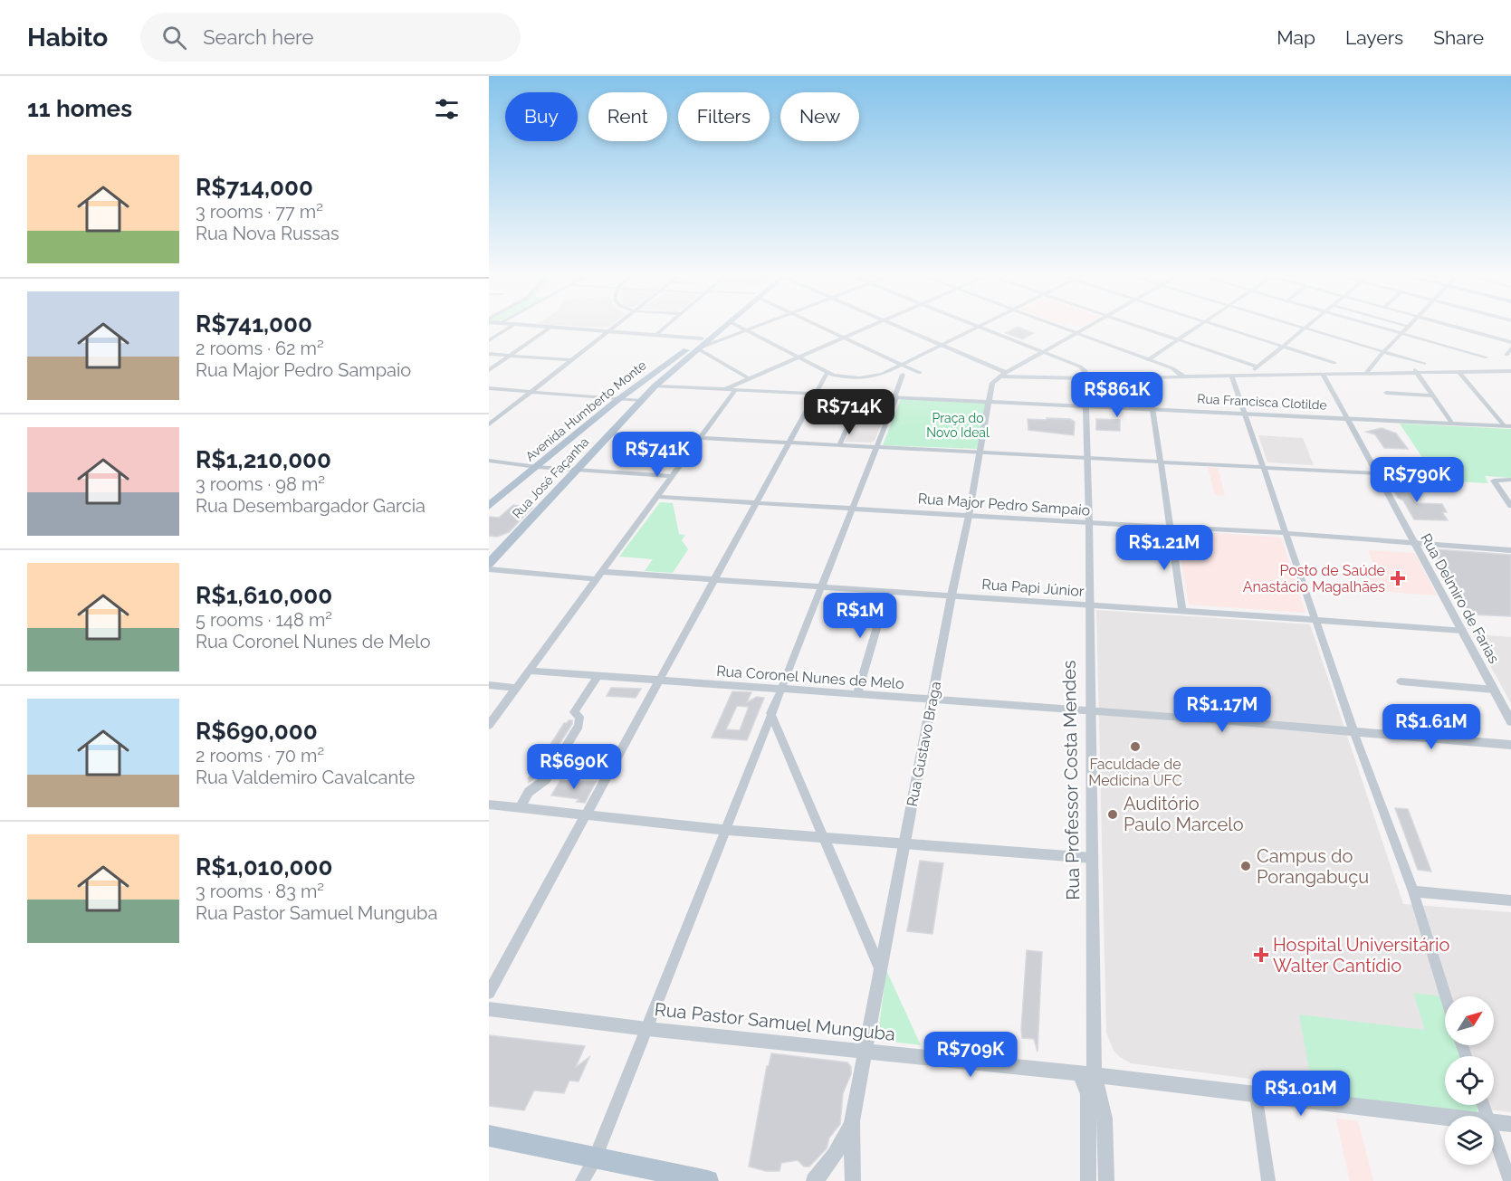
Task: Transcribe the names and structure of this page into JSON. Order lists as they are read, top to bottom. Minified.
{"streets":{"main road":["Avenida Humberto Monte","Rua José Façanha"],"street":["Rua Francisca Clotilde","Rua Major Pedro Sampaio","Rua Papi Júnior","Rua Delmiro de Farias","Rua Coronel Nunes de Melo","Rua Gustavo Braga","Rua Professor Costa Mendes","Rua Pastor Samuel Munguba"]},"crossings":[["Rua Francisca Clotilde","Avenida Humberto Monte"],["Rua Francisca Clotilde","Rua José Façanha"],["Rua Francisca Clotilde","Rua Delmiro de Farias"],["Rua Francisca Clotilde","Rua Gustavo Braga"],["Rua Francisca Clotilde","Rua Professor Costa Mendes"],["Avenida Humberto Monte","Rua José Façanha"],["Rua Major Pedro Sampaio","Rua Delmiro de Farias"],["Rua Major Pedro Sampaio","Rua Gustavo Braga"],["Rua Major Pedro Sampaio","Rua Professor Costa Mendes"],["Rua Papi Júnior","Rua Delmiro de Farias"],["Rua Papi Júnior","Rua Gustavo Braga"],["Rua Papi Júnior","Rua Professor Costa Mendes"],["Rua Coronel Nunes de Melo","Rua Gustavo Braga"],["Rua Coronel Nunes de Melo","Rua Professor Costa Mendes"],["Rua Gustavo Braga","Rua Pastor Samuel Munguba"],["Rua Professor Costa Mendes","Rua Pastor Samuel Munguba"]],"parks":["Praça do Novo Ideal"],"places":{"health":["Posto de Saúde Anastácio Magalhães","Hospital Universitário Walter Cantídio"],"other":["Faculdade de Medicina UFC","Auditório Paulo Marcelo","Campus do Porangabuçu"]},"north":"top right","page":{"header":"Habito","search":"Search here","nav":["Map","Layers","Share"],"heading":"11 homes","chip":["Buy","Rent","Filters","New"],"list":[{"name":"R$714,000","note":"3 rooms · 77 m² · Rua Nova Russas"},{"name":"R$741,000","note":"2 rooms · 62 m² · Rua Major Pedro Sampaio"},{"name":"R$1,210,000","note":"3 rooms · 98 m² · Rua Desembargador Garcia"},{"name":"R$1,610,000","note":"5 rooms · 148 m² · Rua Coronel Nunes de Melo"},{"name":"R$690,000","note":"2 rooms · 70 m² · Rua Valdemiro Cavalcante"},{"name":"R$1,010,000","note":"3 rooms · 83 m² · Rua Pastor Samuel Munguba"}],"price":["R$861K","R$714K","R$741K","R$790K","R$1.21M","R$1M","R$1.17M","R$1.61M","R$690K","R$709K","R$1.01M"]}}
